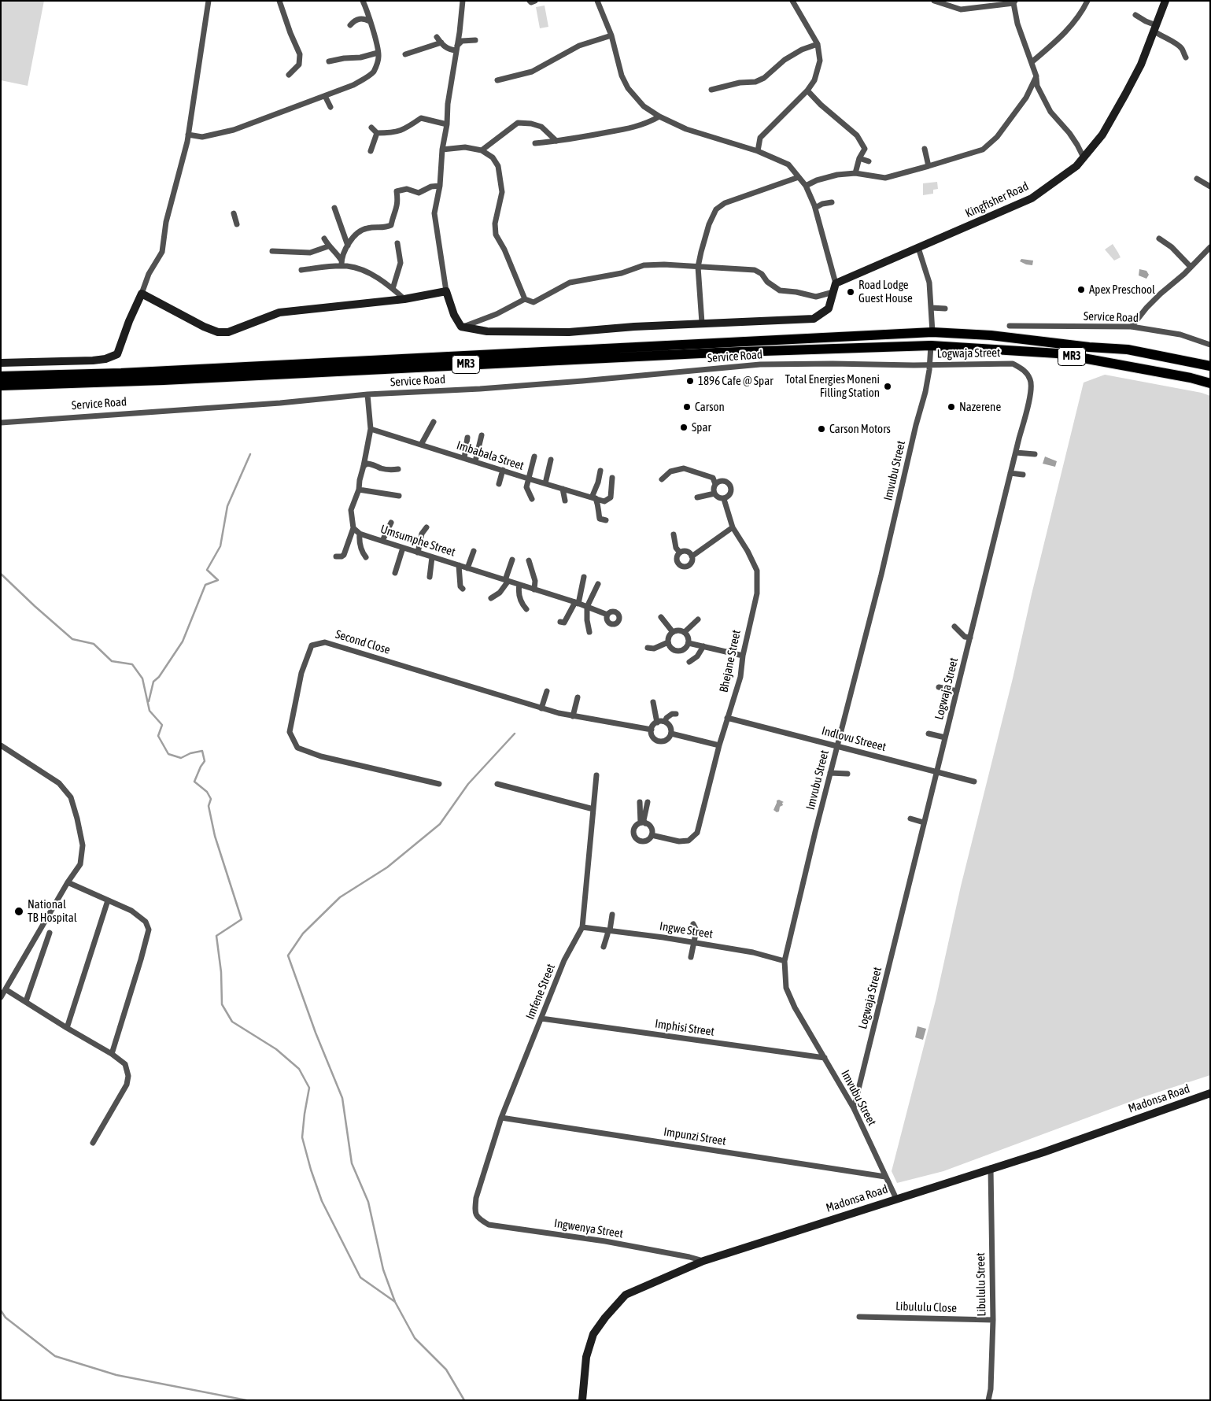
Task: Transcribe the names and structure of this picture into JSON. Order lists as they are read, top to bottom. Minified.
{"streets":{"highway":["MR3"],"street":["Kingfisher Road","Service Road","Logwaja Street","Imbabala Street","Imvubu Street","Umsumphe Street","Second Close","Bhejane Street","Indlovu Streeet","Ingwe Street","Imfene Street","Imphisi Street","Madonsa Road","Impunzi Street","Ingwenya Street","Libululu Street","Libululu Close"]},"crossings":[["Service Road","Logwaja Street"],["Service Road","Imvubu Street"],["Logwaja Street","Imvubu Street"],["Logwaja Street","Indlovu Streeet"],["MR3","Imvubu Street"],["Imvubu Street","Indlovu Streeet"],["Imvubu Street","Ingwe Street"],["Imvubu Street","Imphisi Street"],["Imvubu Street","Madonsa Road"],["Imvubu Street","Impunzi Street"],["Bhejane Street","Indlovu Streeet"],["Ingwe Street","Imfene Street"],["Imfene Street","Imphisi Street"],["Imfene Street","Impunzi Street"],["Imfene Street","Ingwenya Street"],["Madonsa Road","Ingwenya Street"],["Madonsa Road","Libululu Street"],["Libululu Street","Libululu Close"]],"places":["Apex Preschool","Road Lodge Guest House","1896 Cafe @ Spar","Total Energies Moneni Filling Station","Carson","Nazerene","Spar","Carson Motors","National TB Hospital"]}
